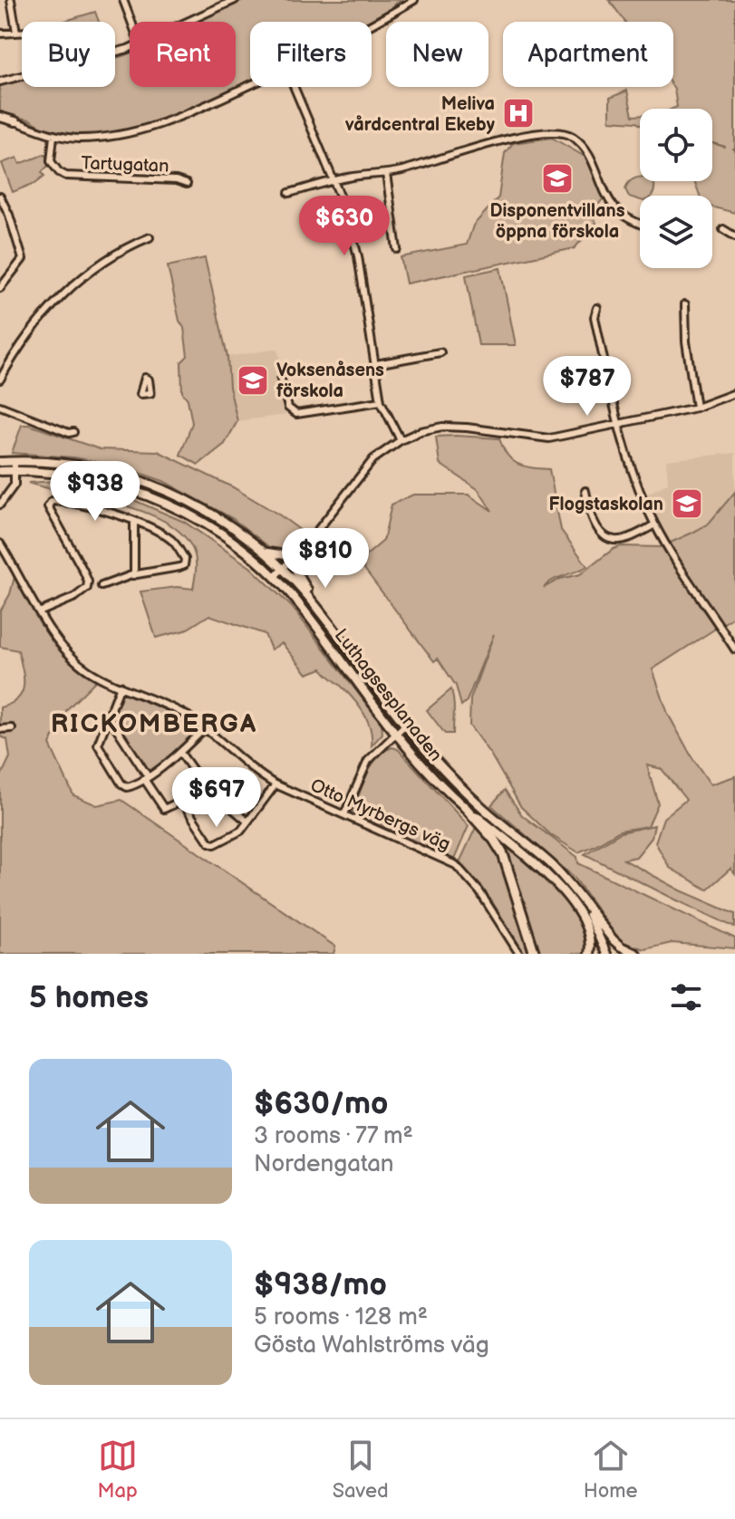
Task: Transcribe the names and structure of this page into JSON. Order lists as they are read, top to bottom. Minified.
{"streets":{"main road":["Luthagsesplanaden"],"street":["Tartugatan","Otto Myrbergs väg"]},"districts":["RICKOMBERGA"],"places":{"hospital":["Meliva vårdcentral Ekeby"],"school or university":["Disponentvillans öppna förskola","Voksenåsens förskola","Flogstaskolan"]},"page":{"chip":["Buy","Rent","Filters","New","Apartment"],"price":["$630","$787","$938","$810","$697"],"heading":"5 homes","list":[{"name":"$630/mo","note":"3 rooms · 77 m² · Nordengatan"},{"name":"$938/mo","note":"5 rooms · 128 m² · Gösta Wahlströms väg"}],"tabs":["Map","Saved","Home"]}}
